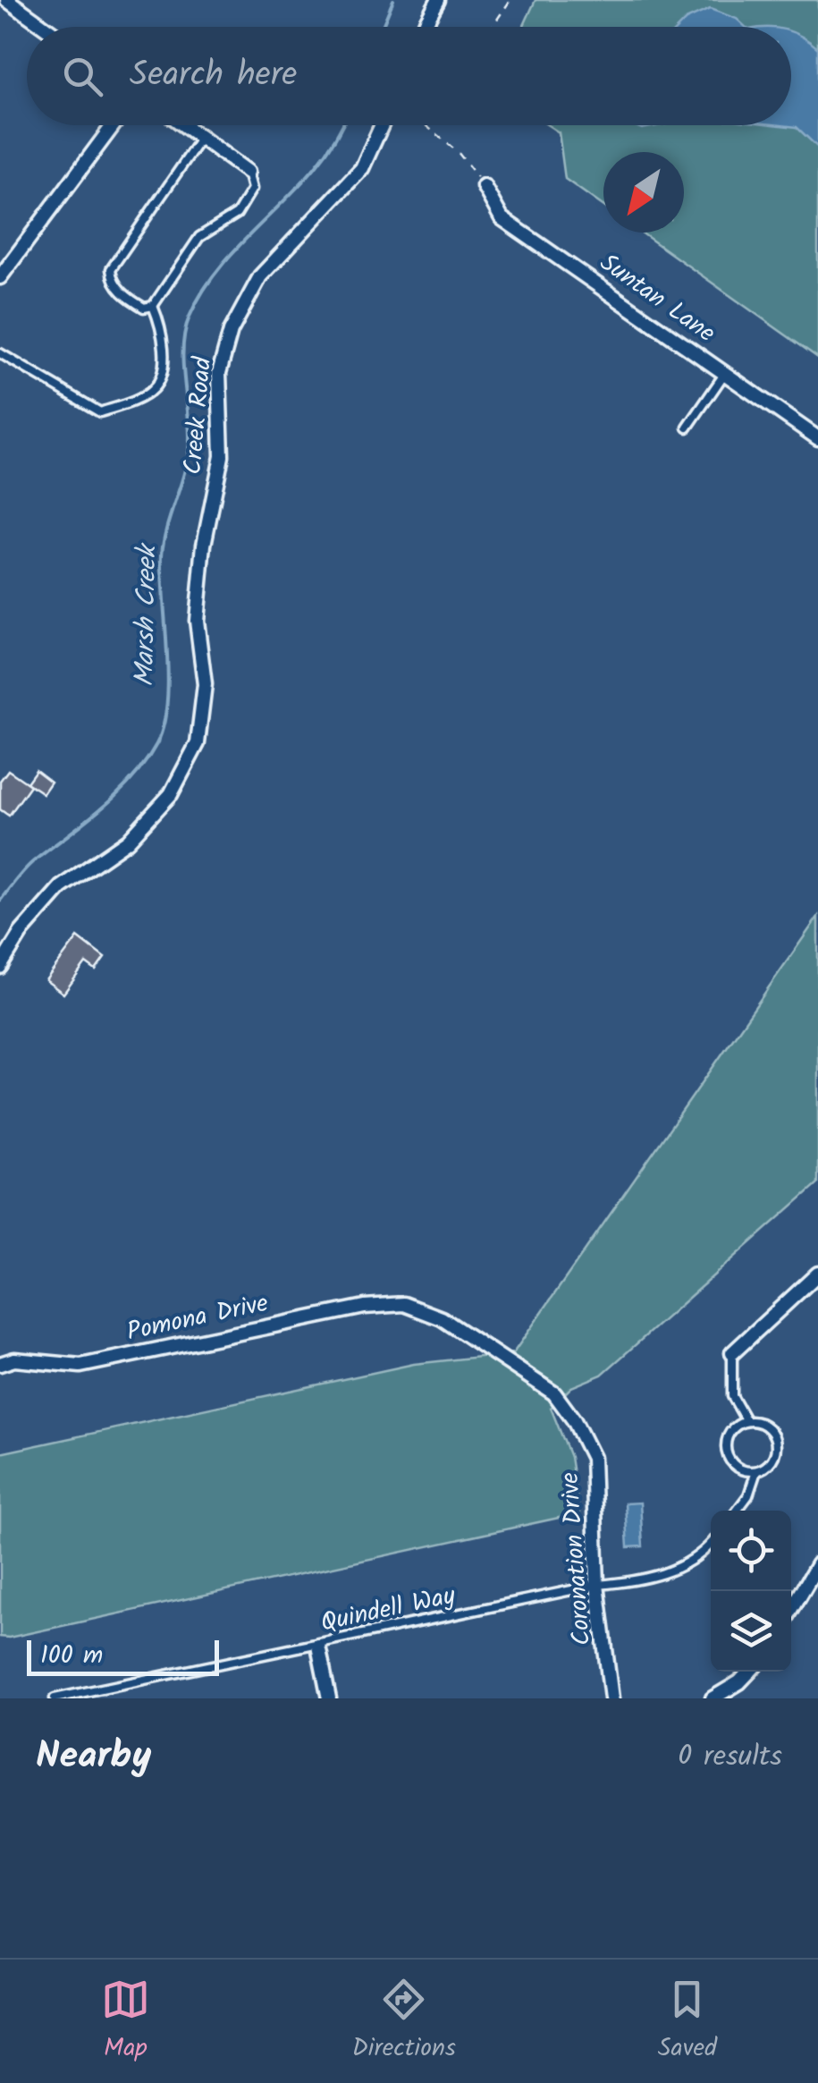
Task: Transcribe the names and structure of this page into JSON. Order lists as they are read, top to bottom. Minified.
{"streets":{"street":["Suntan Lane","Creek Road","Pomona Drive","Coronation Drive"],"lane":["Quindell Way"]},"crossings":[["Pomona Drive","Coronation Drive"],["Coronation Drive","Quindell Way"]],"water":["Marsh Creek"],"scale_bar":"100 m","north":"bottom left","page":{"search":"Search here","scale":"100 m","heading":["Nearby","0 results"],"nav":["Map","Directions","Saved"]}}
